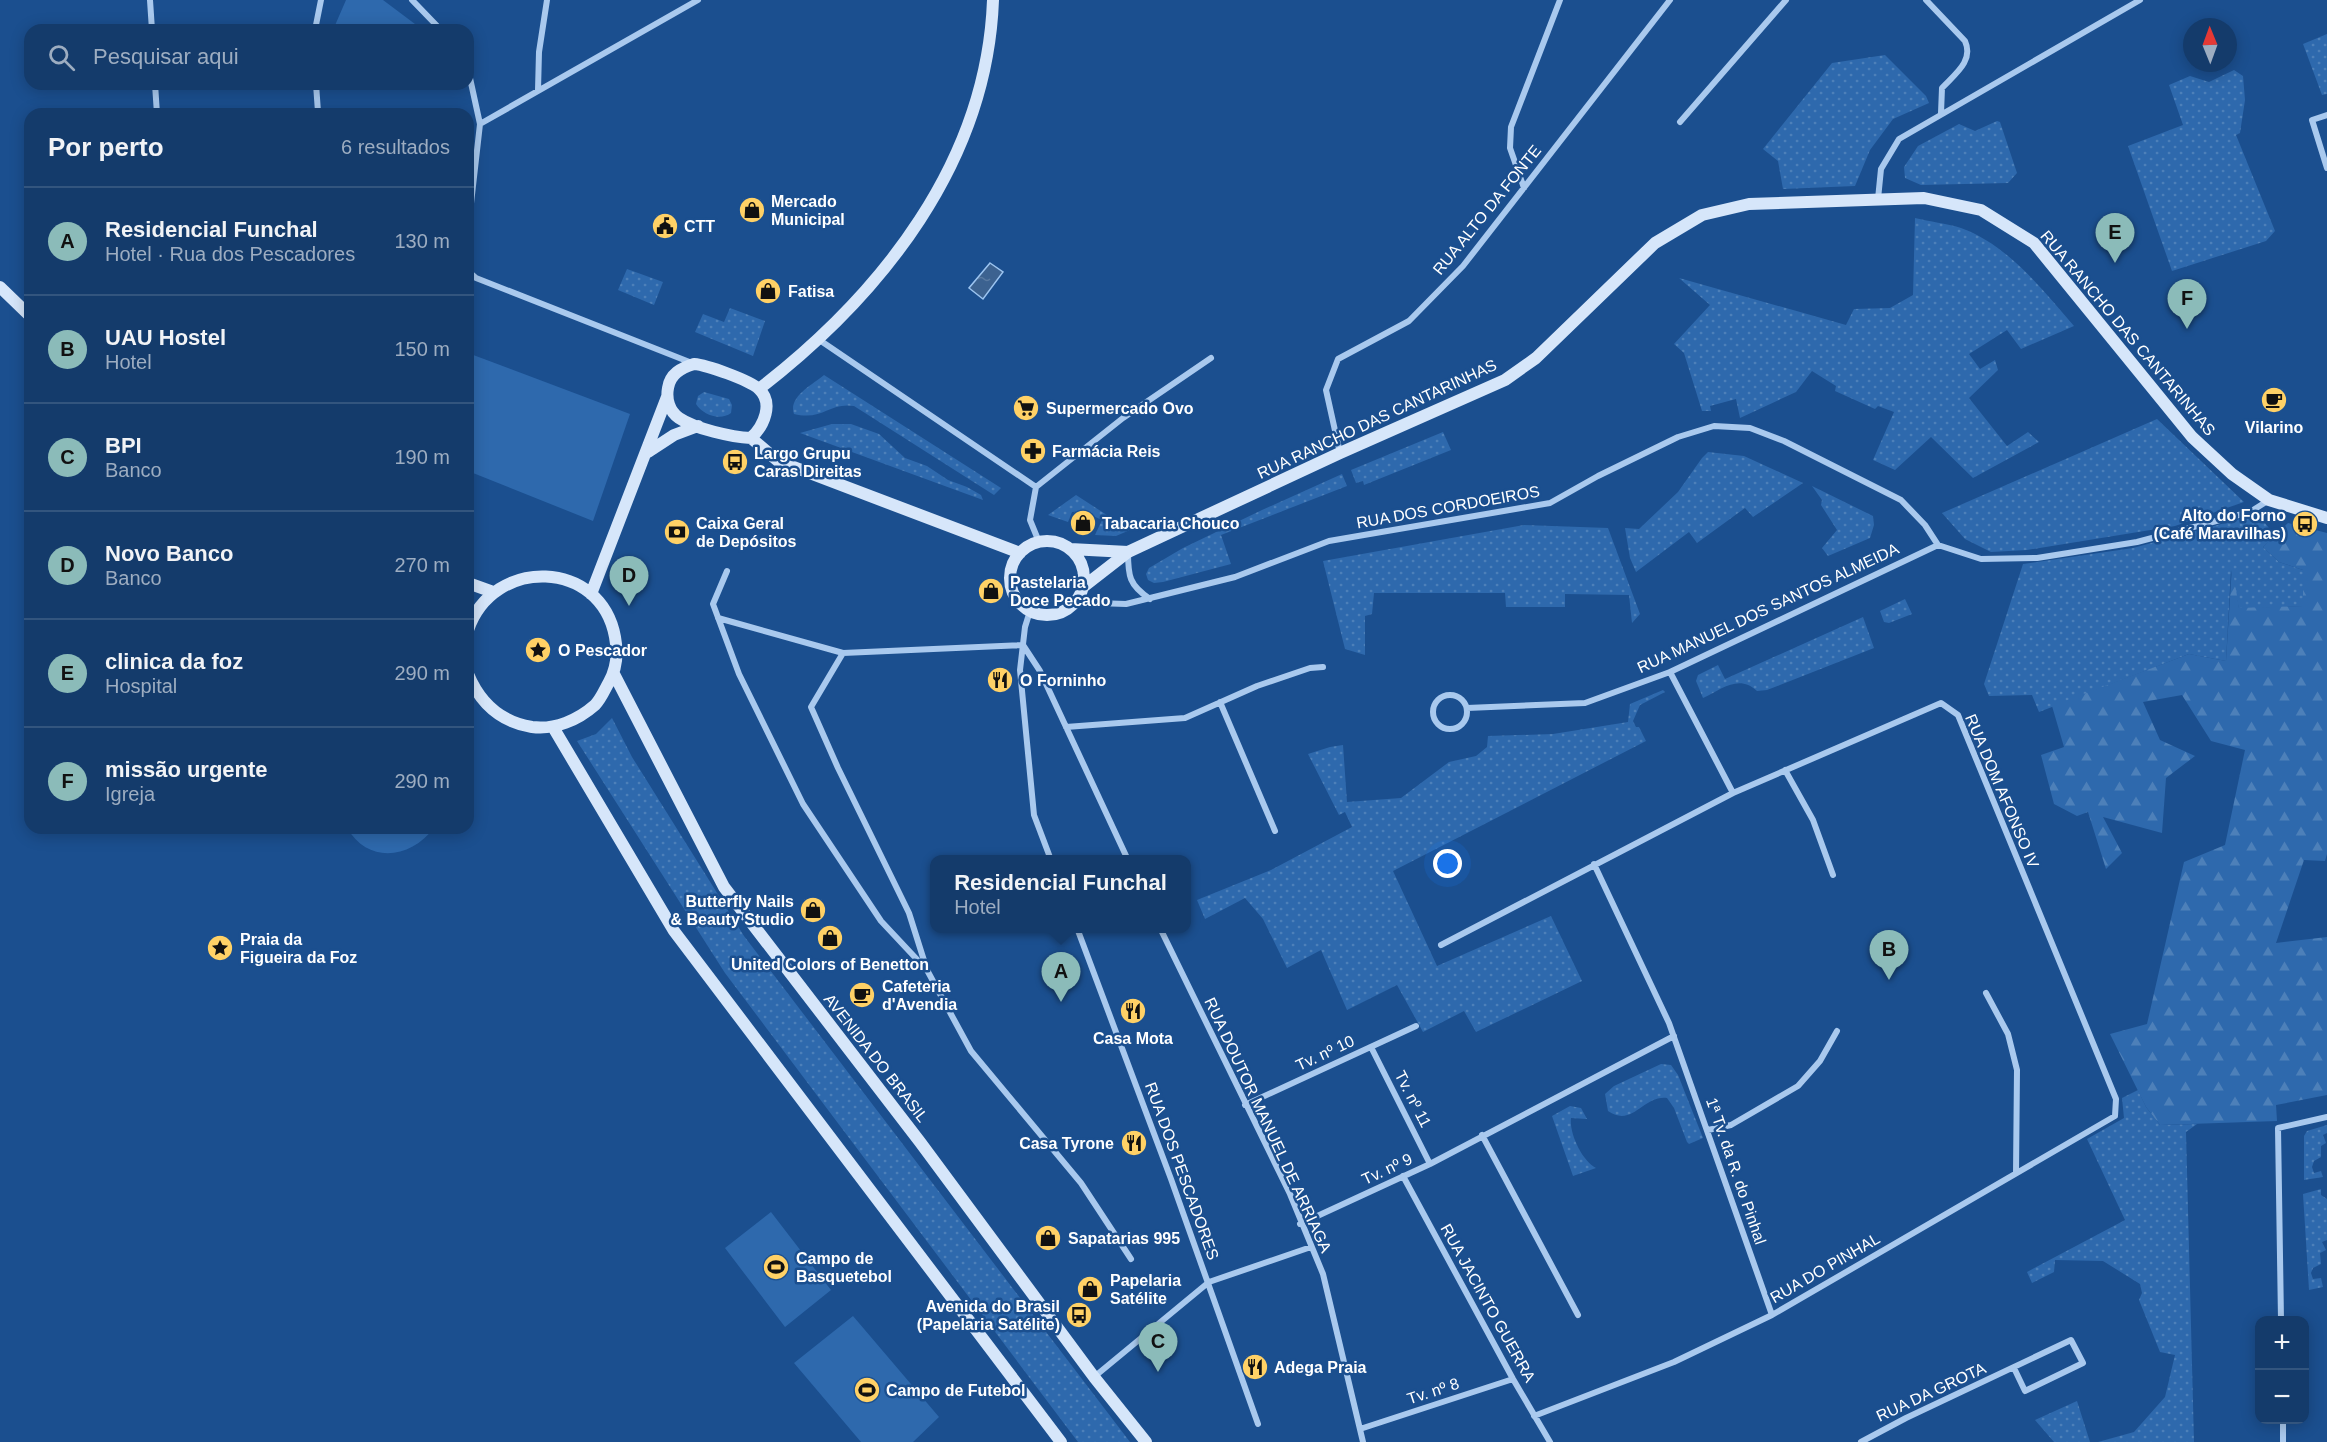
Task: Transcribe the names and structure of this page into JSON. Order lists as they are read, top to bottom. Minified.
{"streets":{"main road":["RUA RANCHO DAS CANTARINHAS","AVENIDA DO BRASIL"],"street":["RUA ALTO DA FONTE","RUA DOS CORDOEIROS","RUA MANUEL DOS SANTOS ALMEIDA","RUA DOM AFONSO IV","Tv. nº 10","Tv. nº 11","RUA DOUTOR MANUEL DE ARRIAGA","Tv. nº 9","RUA DOS PESCADORES","1ª Tv. da R. do Pinhal","RUA DO PINHAL","RUA JACINTO GUERRA","Tv. nº 8","RUA DA GROTA"]},"crossings":[["RUA ALTO DA FONTE","RUA RANCHO DAS CANTARINHAS"],["RUA RANCHO DAS CANTARINHAS","RUA DOS CORDOEIROS"],["RUA DOS CORDOEIROS","RUA MANUEL DOS SANTOS ALMEIDA"],["RUA DOM AFONSO IV","RUA DO PINHAL"],["Tv. nº 10","Tv. nº 11"],["Tv. nº 10","RUA DOUTOR MANUEL DE ARRIAGA"],["Tv. nº 11","Tv. nº 9"],["RUA DOUTOR MANUEL DE ARRIAGA","Tv. nº 9"],["RUA DOUTOR MANUEL DE ARRIAGA","Tv. nº 8"],["Tv. nº 9","1ª Tv. da R. do Pinhal"],["Tv. nº 9","RUA JACINTO GUERRA"],["1ª Tv. da R. do Pinhal","RUA DO PINHAL"],["RUA DO PINHAL","RUA JACINTO GUERRA"],["RUA JACINTO GUERRA","Tv. nº 8"]],"places":{"shop":["Mercado Municipal","Fatisa","Tabacaria Chouco","Pastelaria Doce Pecado","Butterfly Nails & Beauty Studio","United Colors of Benetton","Sapatarias 995","Papelaria Satélite"],"public building":["CTT"],"cafe":["Vilarino","Cafeteria d'Avendia"],"supermarket":["Supermercado Ovo"],"pharmacy":["Farmácia Reis"],"bus stop":["Largo Grupu Caras Direitas","Alto do Forno (Café Maravilhas)","Avenida do Brasil (Papelaria Satélite)"],"bank":["Caixa Geral de Depósitos"],"place":["O Pescador","Praia da Figueira da Foz"],"restaurant":["O Forninho","Casa Mota","Casa Tyrone","Adega Praia"],"sports":["Campo de Basquetebol","Campo de Futebol"]},"north":"top","page":{"search":"Pesquisar aqui","heading":["Por perto","6 resultados"],"list":[{"mark":"A","name":"Residencial Funchal","note":"Hotel · Rua dos Pescadores","value":"130 m"},{"mark":"B","name":"UAU Hostel","note":"Hotel","value":"150 m"},{"mark":"C","name":"BPI","note":"Banco","value":"190 m"},{"mark":"D","name":"Novo Banco","note":"Banco","value":"270 m"},{"mark":"E","name":"clinica da foz","note":"Hospital","value":"290 m"},{"mark":"F","name":"missão urgente","note":"Igreja","value":"290 m"}],"pins":["E","F","D","B","A","C"],"popup":["Residencial Funchal","Hotel"],"map_buttons":["+","−"]}}
